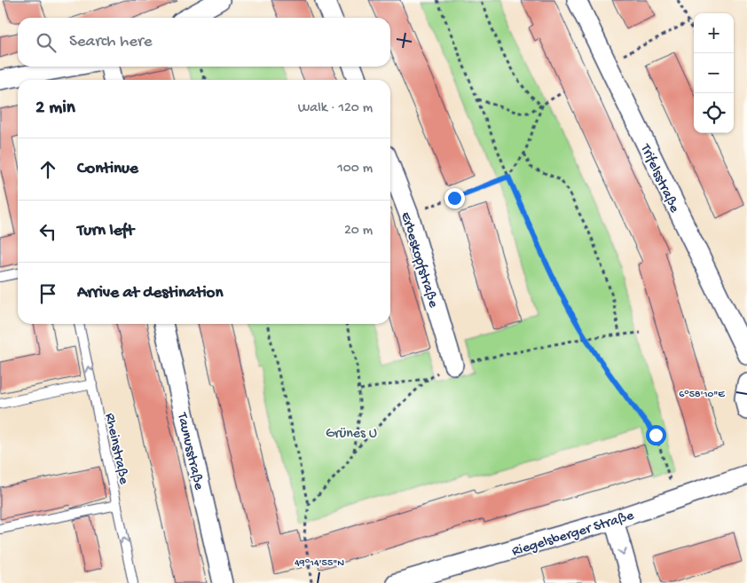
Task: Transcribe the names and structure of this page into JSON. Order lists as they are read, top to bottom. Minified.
{"streets":{"street":["Trifelsstraße","Erbeskopfstraße","Taunusstraße","Riegelsberger Straße"],"lane":["Rheinstraße"]},"one_way":["Rheinstraße"],"parks":["Grünes U"],"page":{"map_buttons":["+","−"],"search":"Search here","heading":["2 min","Walk · 120 m"],"list":[["Continue","100 m"],["Turn left","20 m"],"Arrive at destination"]},"coordinates":["6°58'10\"E","49°14'55\"N"]}
